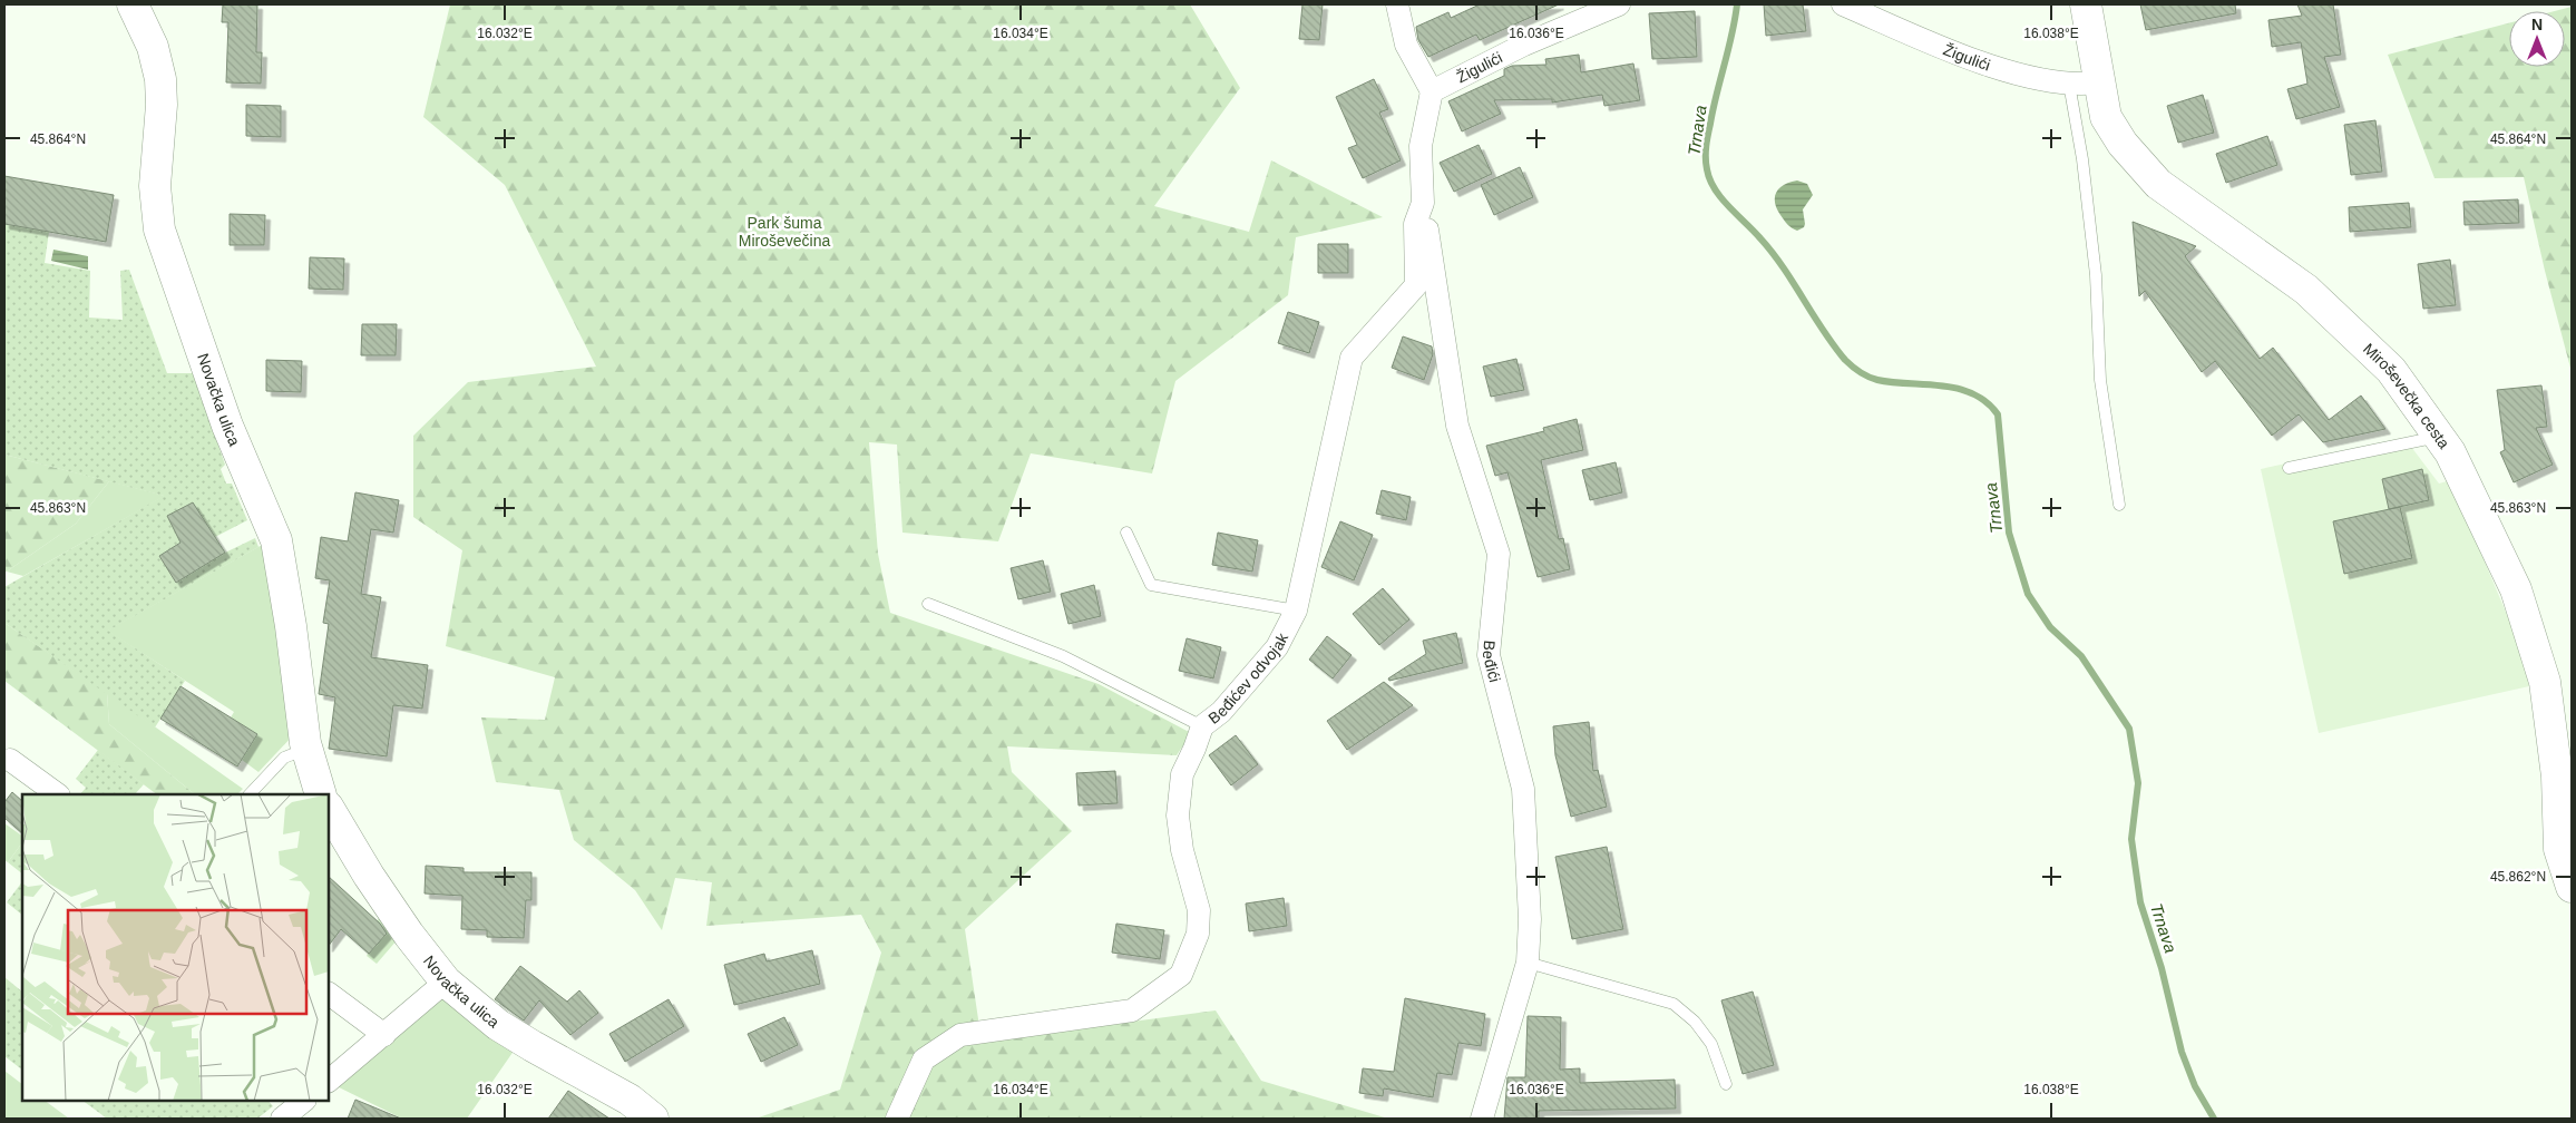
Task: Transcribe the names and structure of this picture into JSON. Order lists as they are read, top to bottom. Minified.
{"streets":{"street":["Žigulići","Miroševečka cesta","Novačka ulica","Beđići","Beđićev odvojak"]},"crossings":[["Žigulići","Miroševečka cesta"],["Žigulići","Beđićev odvojak"],["Beđići","Beđićev odvojak"]],"water":["Trnava"],"parks":["Park šuma Miroševečina"],"north":"top","coordinates":["16.032°E","16.034°E","16.036°E","16.038°E","45.864°N","45.863°N","45.862°N"]}
